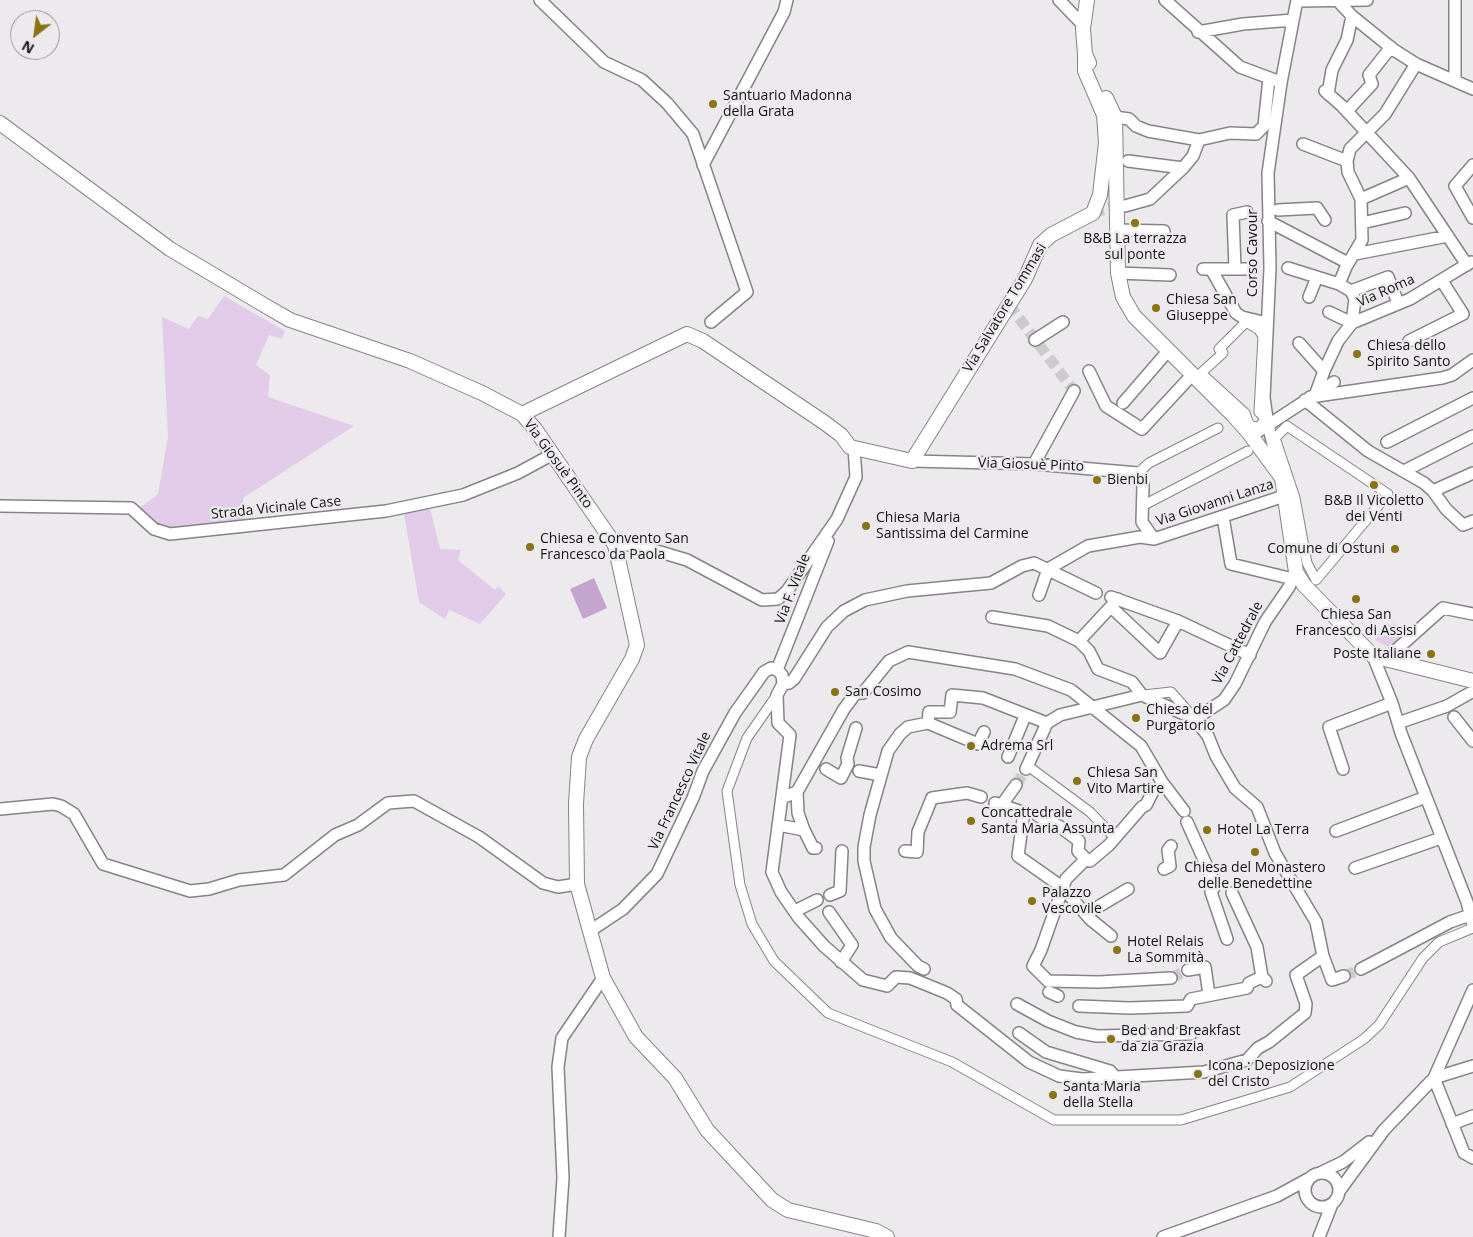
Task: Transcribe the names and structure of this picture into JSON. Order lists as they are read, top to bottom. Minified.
{"streets":{"street":["Corso Cavour","Via Roma","Via Salvatore Tommasi","Via Giosuè Pinto","Via Giovanni Lanza","Strada Vicinale Case","Via F. Vitale","Via Cattedrale","Via Francesco Vitale"]},"crossings":[["Via Salvatore Tommasi","Via Giosuè Pinto"],["Via Giosuè Pinto","Strada Vicinale Case"],["Via F. Vitale","Via Francesco Vitale"]],"places":["Santuario Madonna della Grata","B&B La terrazza sul ponte","Chiesa San Giuseppe","Chiesa dello Spirito Santo","Bienbi","B&B Il Vicoletto dei Venti","Chiesa Maria Santissima del Carmine","Chiesa e Convento San Francesco da Paola","Comune di Ostuni","Chiesa San Francesco di Assisi","Poste Italiane","San Cosimo","Chiesa del Purgatorio","Adrema Srl","Chiesa San Vito Martire","Concattedrale Santa Maria Assunta","Hotel La Terra","Chiesa del Monastero delle Benedettine","Palazzo Vescovile","Hotel Relais La Sommità","Bed and Breakfast da zia Grazia","Icona : Deposizione del Cristo","Santa Maria della Stella"],"north":"bottom left"}
